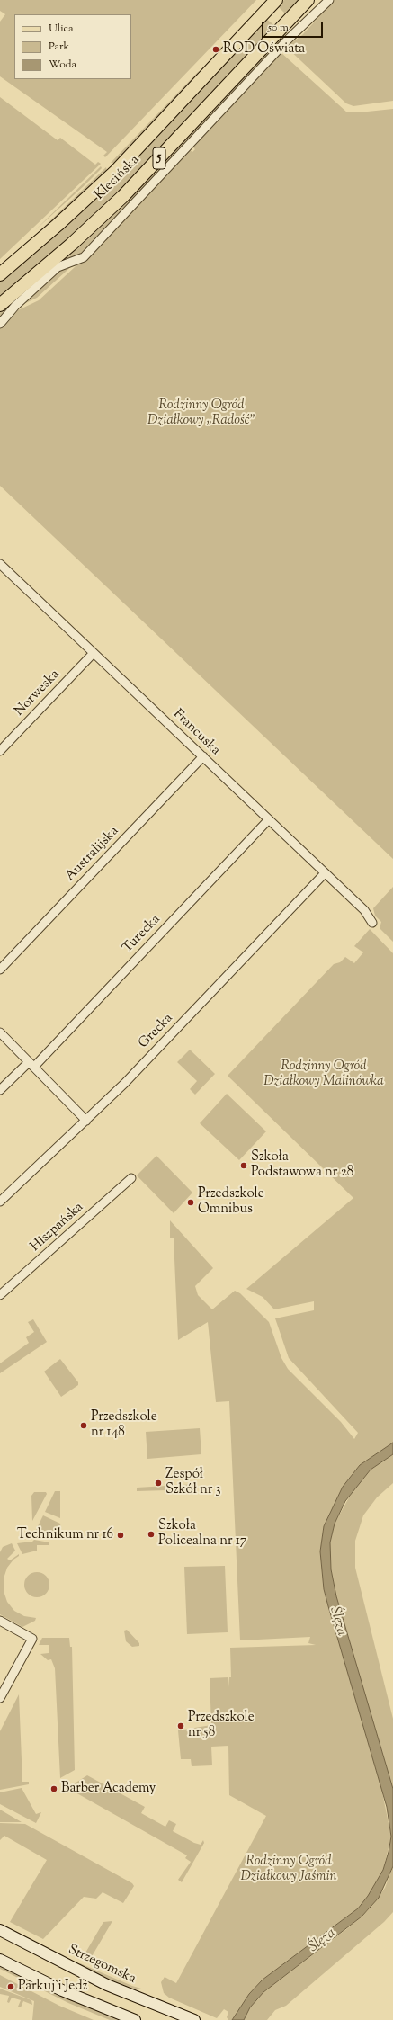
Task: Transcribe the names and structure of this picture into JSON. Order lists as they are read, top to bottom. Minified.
{"streets":{"main road":["5","Klecińska","Strzegomska"],"street":["Norweska","Francuska","Australijska","Turecka","Grecka","Hiszpańska"]},"crossings":[["Norweska","Francuska"],["Francuska","Australijska"],["Francuska","Turecka"],["Francuska","Grecka"]],"water":["Ślęza"],"parks":["Rodzinny Ogród Działkowy „Radość”","Rodzinny Ogród Działkowy Malinówka","Rodzinny Ogród Działkowy Jaśmin"],"places":["ROD Oświata","Szkoła Podstawowa nr 28","Przedszkole Omnibus","Przedszkole nr 148","Zespół Szkół nr 3","Szkoła Policealna nr 17","Technikum nr 16","Przedszkole nr 58","Barber Academy","Parkuj i Jedź"],"legend":["Ulica","Park","Woda"],"scale_bar":"50 m"}
